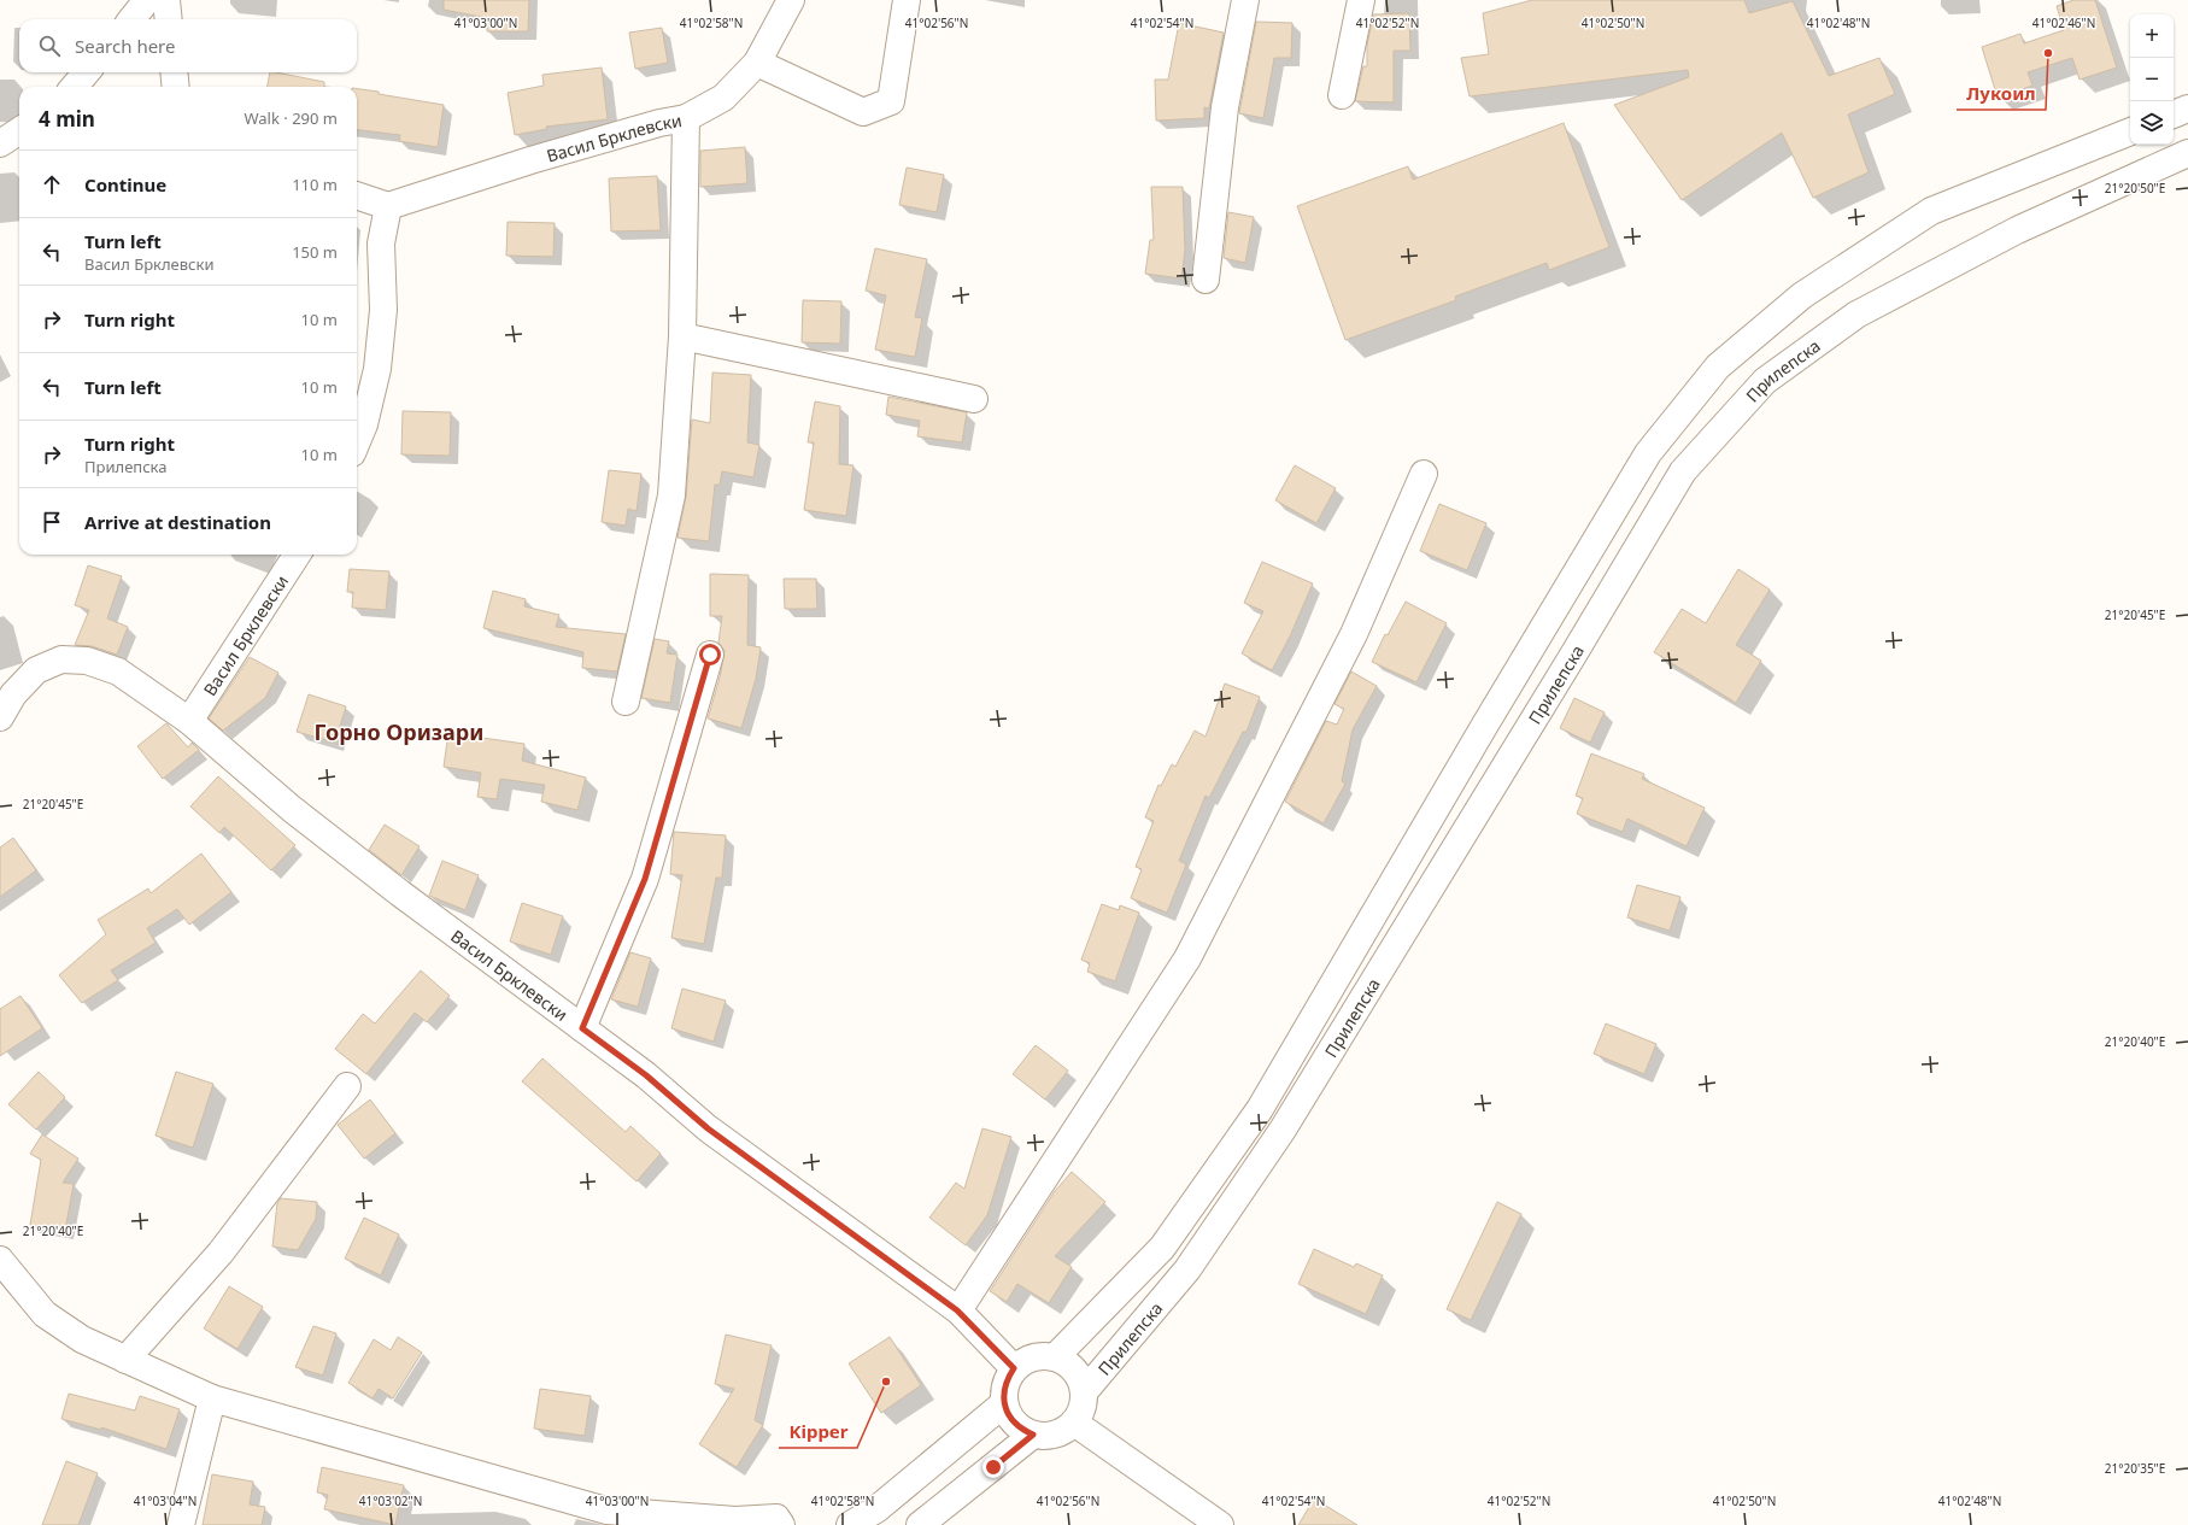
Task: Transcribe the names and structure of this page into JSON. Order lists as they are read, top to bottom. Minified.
{"streets":{"street":["Васил Брклевски","Прилепска"]},"crossings":[["Васил Брклевски","Прилепска"]],"districts":["Горно Оризари"],"places":["Лукоил","Kipper"],"page":{"map_buttons":["+","−"],"search":"Search here","heading":["4 min","Walk · 290 m"],"list":[["Continue","110 m"],["Turn left","Васил Брклевски","150 m"],["Turn right","10 m"],["Turn left","10 m"],["Turn right","Прилепска","10 m"],"Arrive at destination"]},"coordinates":["41°03'00\"N","41°02'58\"N","41°02'56\"N","41°02'54\"N","41°02'52\"N","41°02'50\"N","41°02'48\"N","41°02'46\"N","21°20'50\"E","21°20'45\"E","21°20'40\"E","21°20'35\"E","41°03'04\"N","41°03'02\"N"]}
